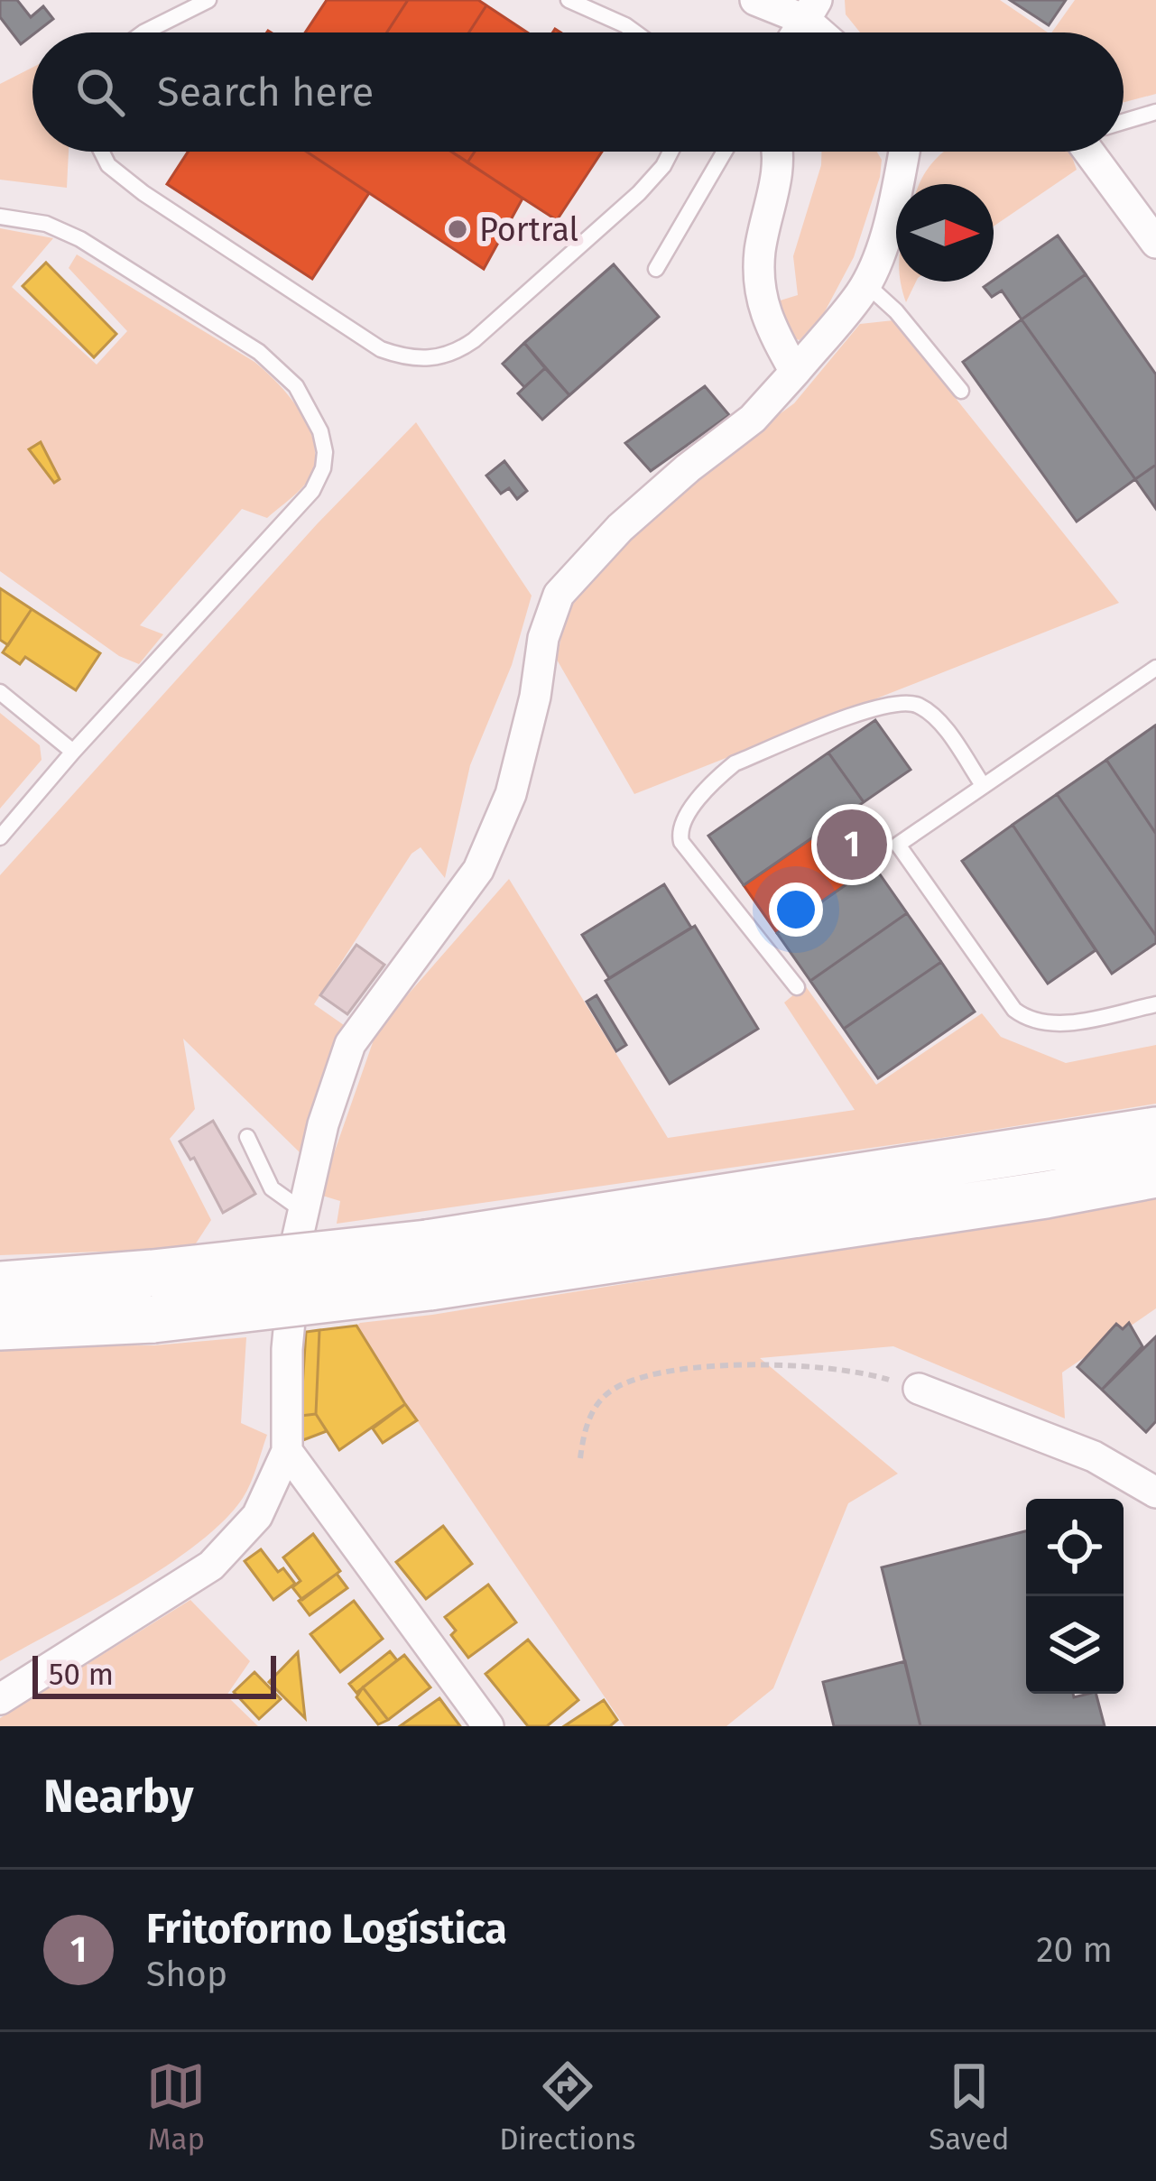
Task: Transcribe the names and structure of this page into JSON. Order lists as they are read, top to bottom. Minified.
{"places":["Portral"],"scale_bar":"50 m","north":"right","page":{"search":"Search here","pins":"1","scale":"50 m","heading":"Nearby","list":[{"mark":"1","name":"Fritoforno Logística","note":"Shop","value":"20 m"}],"nav":["Map","Directions","Saved"]}}
